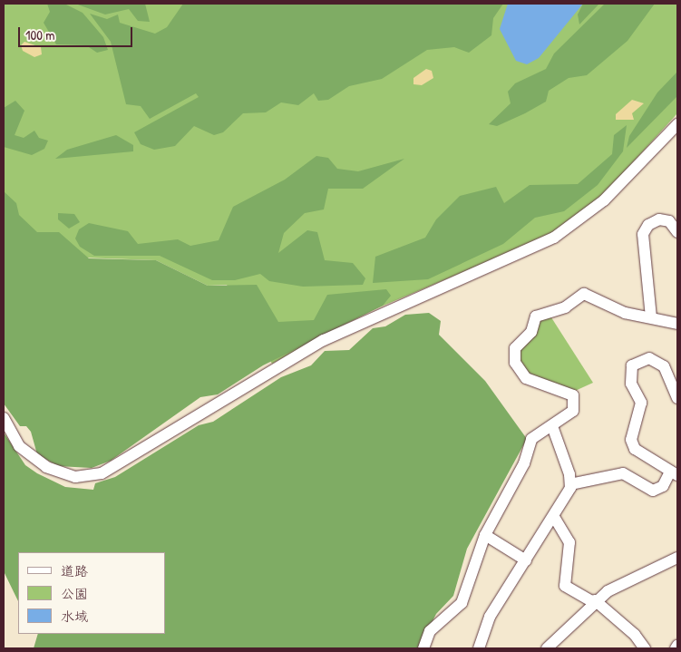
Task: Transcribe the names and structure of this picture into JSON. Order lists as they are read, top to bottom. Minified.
{"legend":["道路","公園","水域"],"scale_bar":"100 m"}
